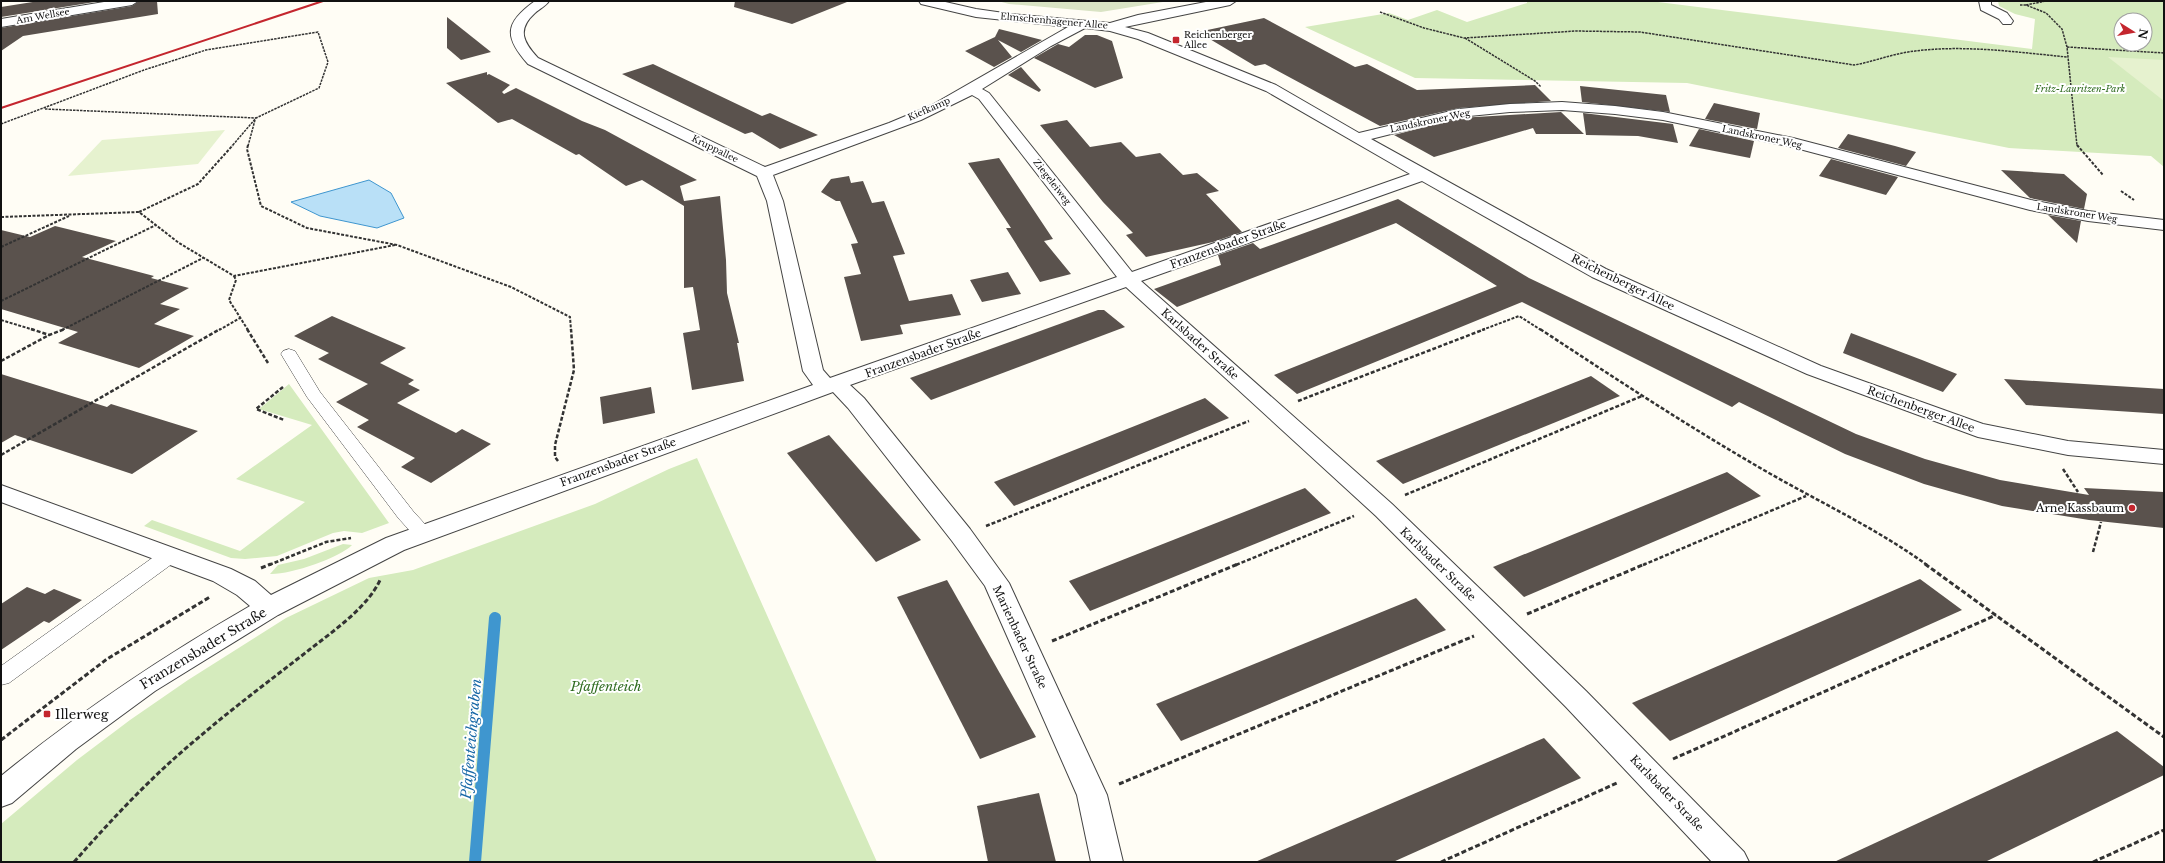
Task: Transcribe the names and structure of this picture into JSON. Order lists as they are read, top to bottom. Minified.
{"streets":{"street":["Am Wellsee","Elmschenhagener Allee","Kiefkamp","Landskroner Weg","Kruppallee","Ziegeleiweg","Franzensbader Straße","Reichenberger Allee","Karlsbader Straße","Marienbader Straße"]},"crossings":[["Elmschenhagener Allee","Kiefkamp"],["Elmschenhagener Allee","Reichenberger Allee"],["Kiefkamp","Kruppallee"],["Kiefkamp","Ziegeleiweg"],["Landskroner Weg","Reichenberger Allee"],["Ziegeleiweg","Franzensbader Straße"],["Ziegeleiweg","Karlsbader Straße"],["Franzensbader Straße","Reichenberger Allee"],["Franzensbader Straße","Karlsbader Straße"],["Franzensbader Straße","Marienbader Straße"]],"water":["Pfaffenteichgraben"],"parks":["Fritz-Lauritzen-Park","Pfaffenteich"],"places":{"transit":["Reichenberger Allee","Illerweg"],"other":["Arne Kassbaum"]},"north":"right"}
